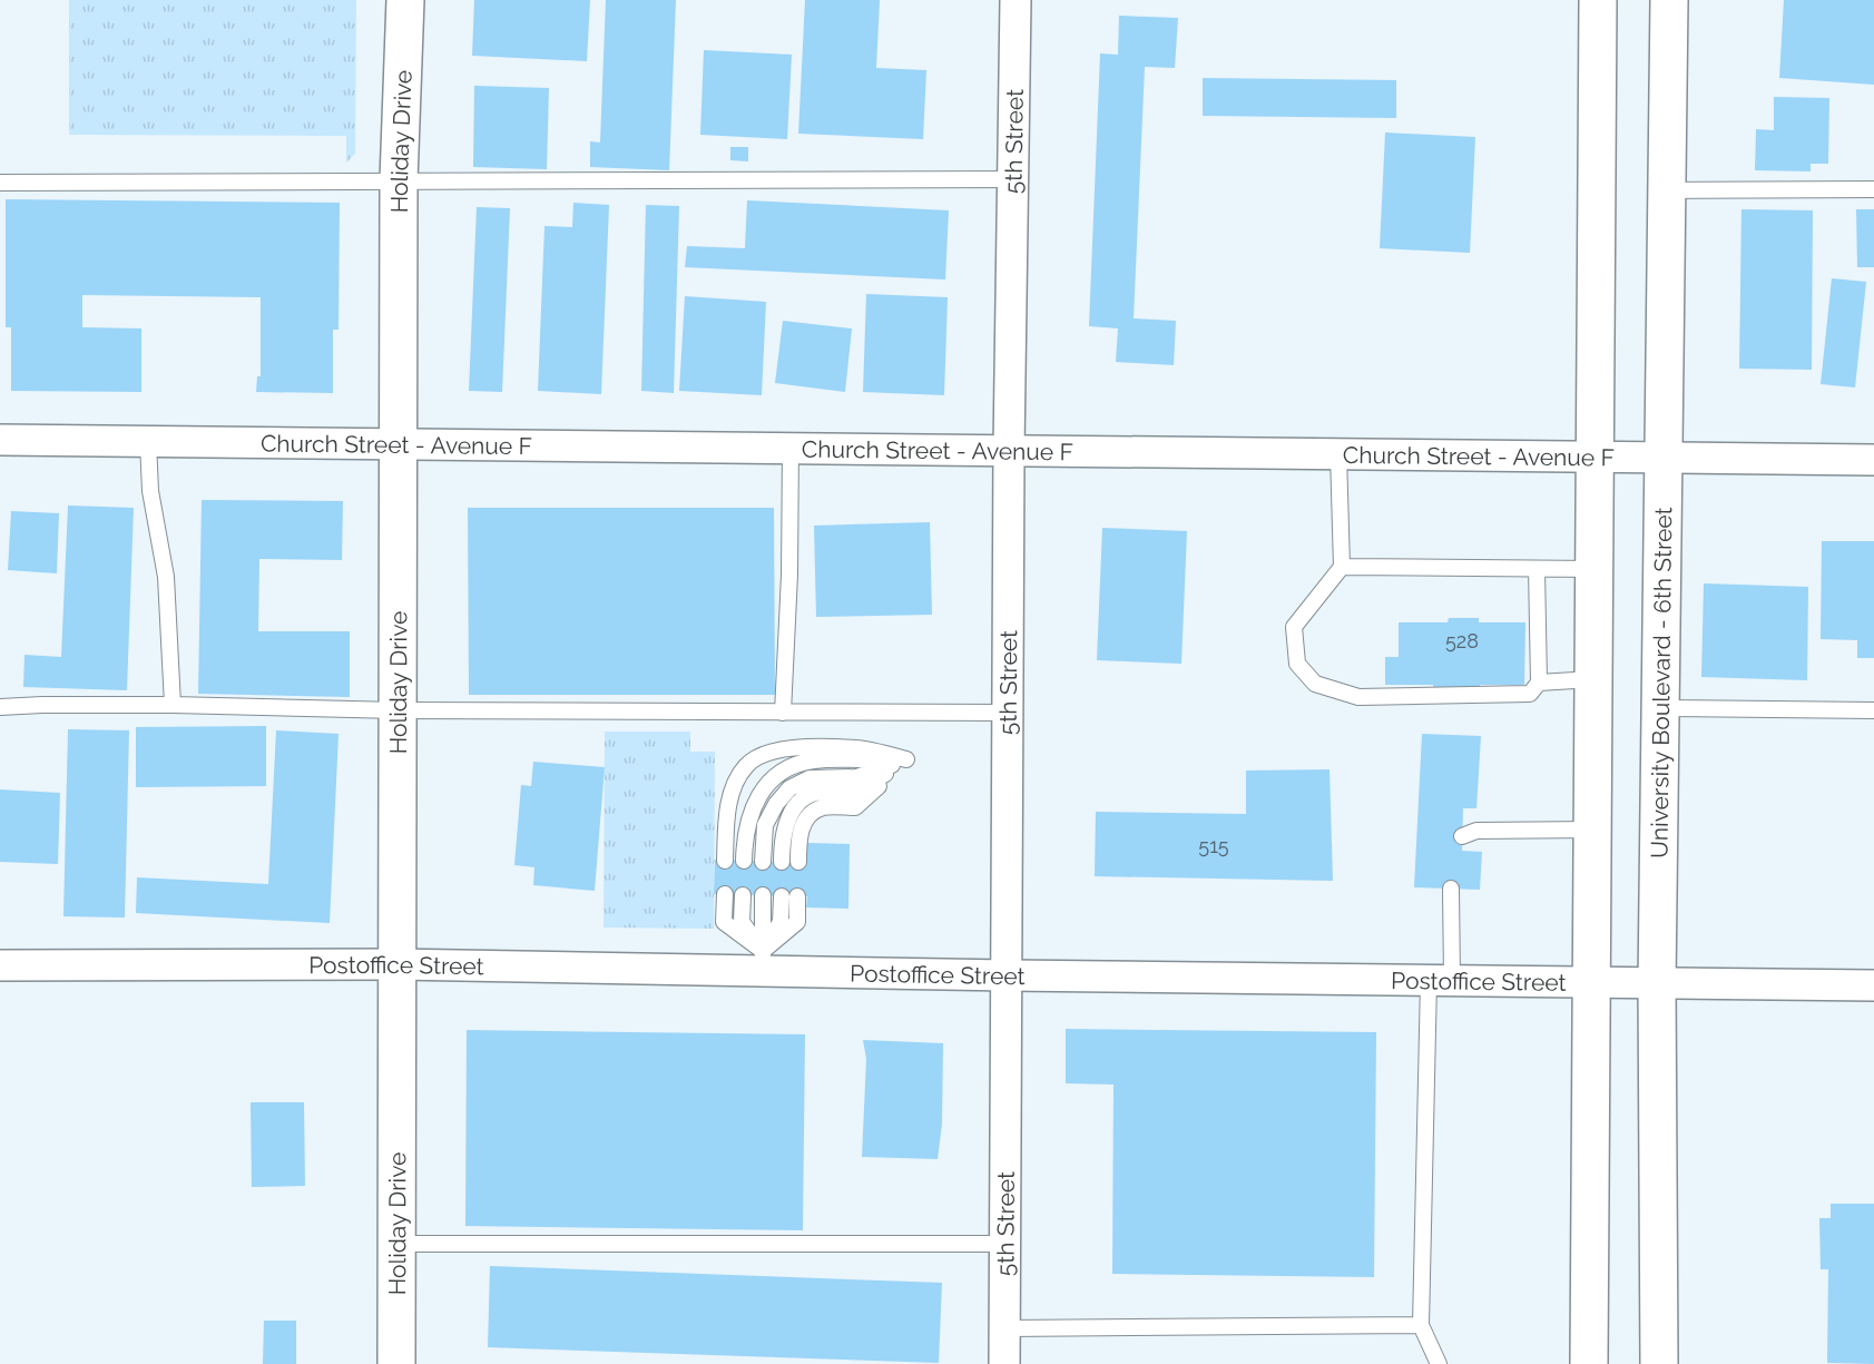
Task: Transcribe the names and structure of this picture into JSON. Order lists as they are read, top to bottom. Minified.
{"streets":{"street":["Holiday Drive","5th Street","Church Street - Avenue F","University Boulevard - 6th Street","Postoffice Street"]},"crossings":[["Holiday Drive","Church Street - Avenue F"],["Holiday Drive","Postoffice Street"],["5th Street","Church Street - Avenue F"],["5th Street","Postoffice Street"],["Church Street - Avenue F","University Boulevard - 6th Street"],["University Boulevard - 6th Street","Postoffice Street"]],"house_numbers":["528","515"]}
